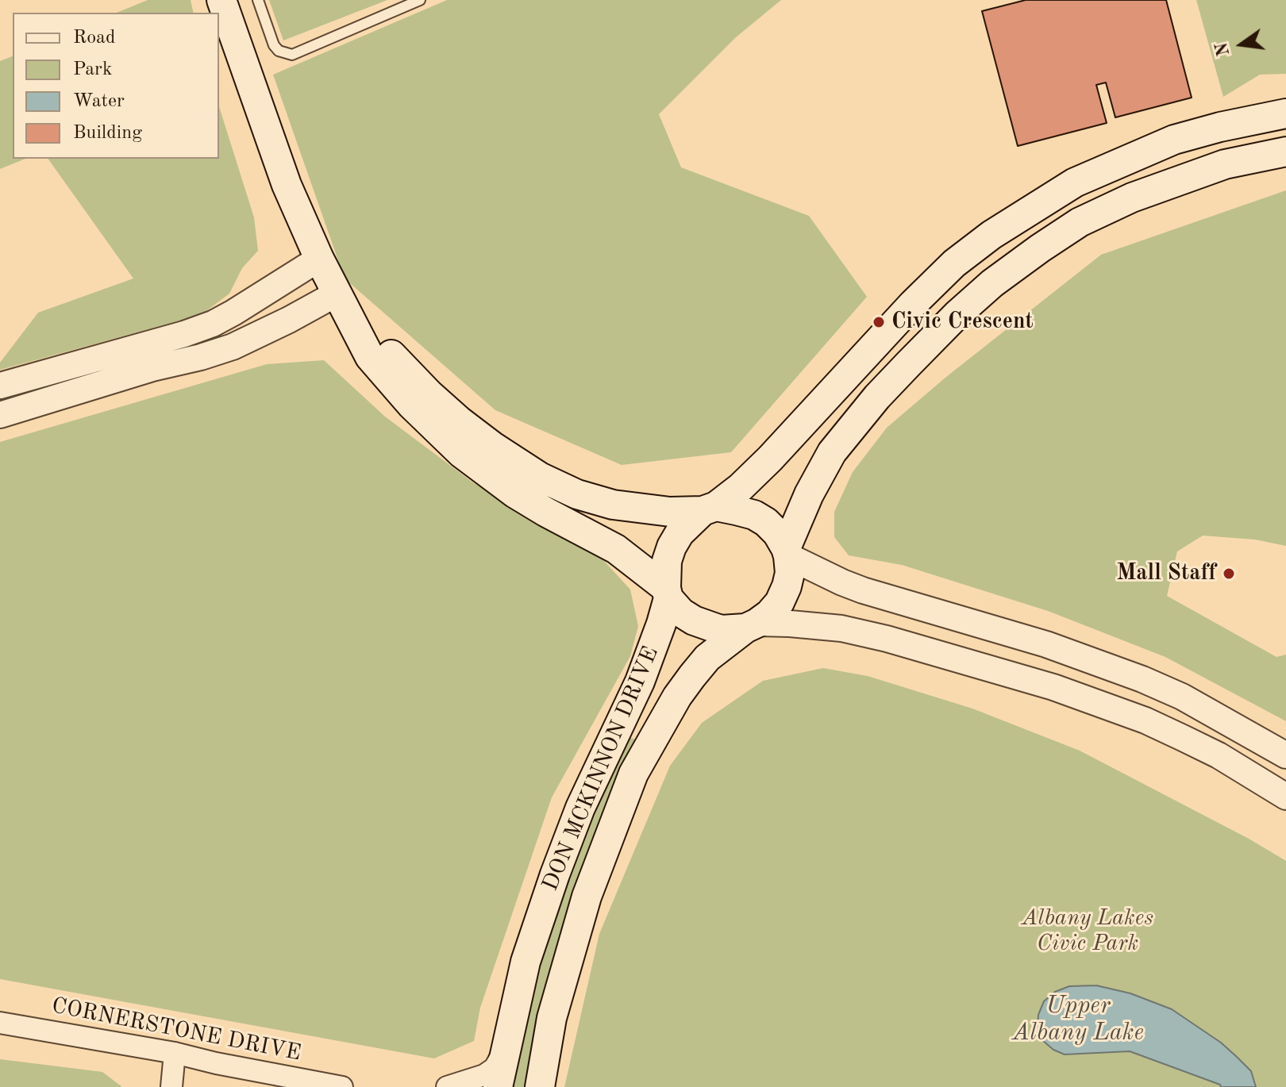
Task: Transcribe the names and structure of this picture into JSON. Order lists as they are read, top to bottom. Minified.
{"streets":{"main road":["DON MCKINNON DRIVE"],"street":["CORNERSTONE DRIVE"]},"water":["Upper Albany Lake"],"parks":["Albany Lakes Civic Park"],"places":["Civic Crescent","Mall Staff"],"legend":["Road","Park","Water","Building"],"north":"left"}
